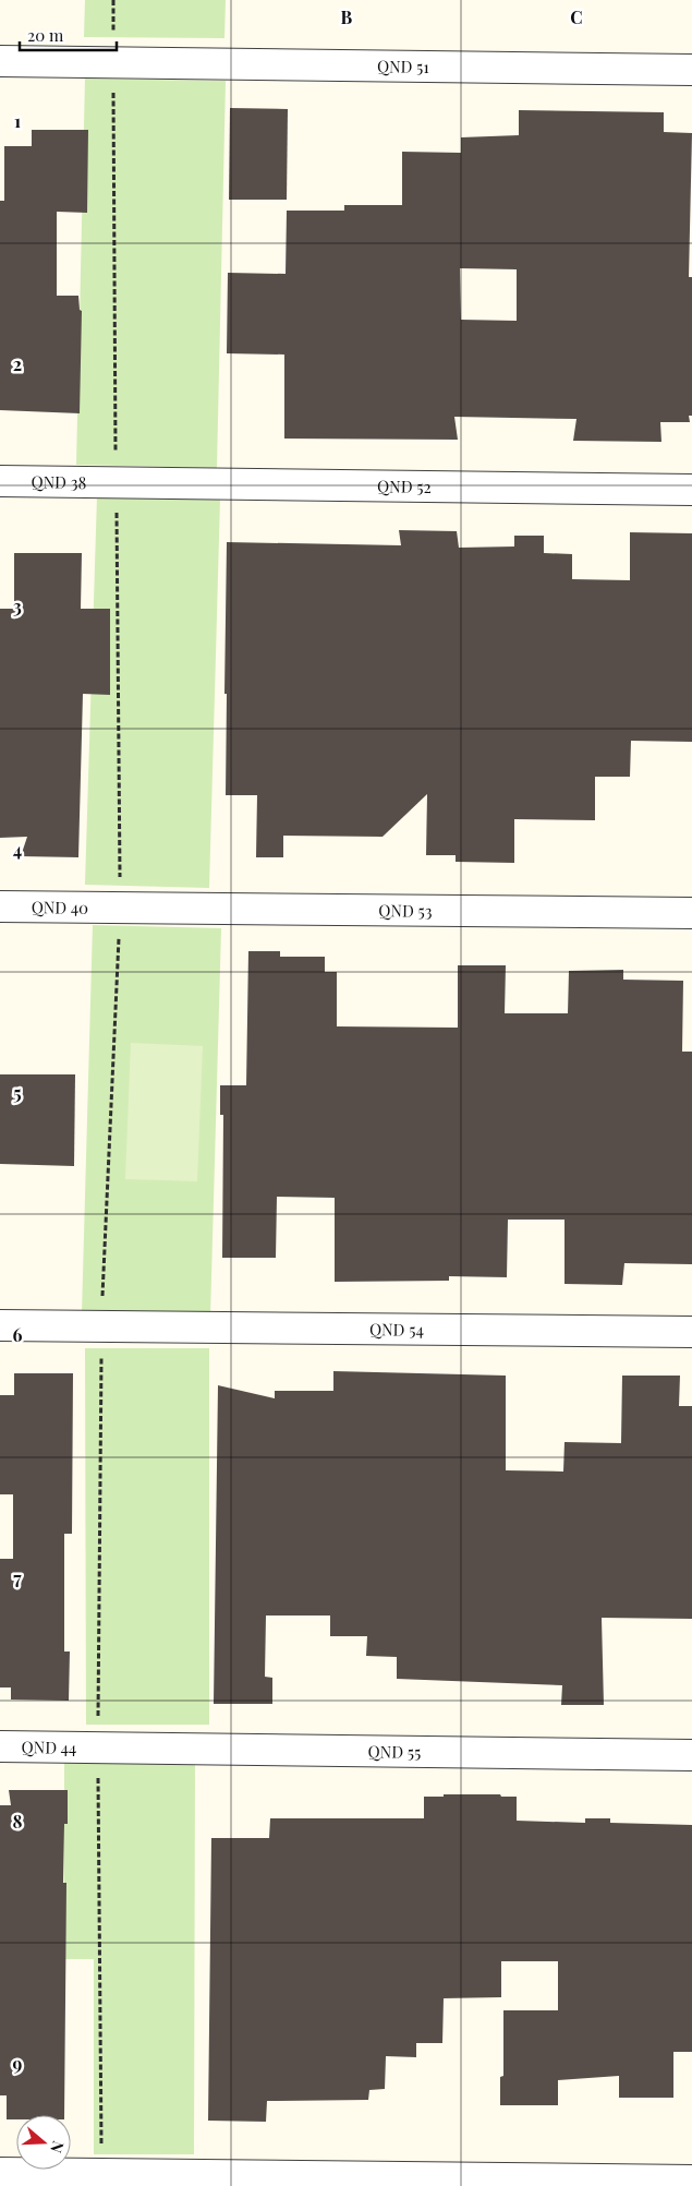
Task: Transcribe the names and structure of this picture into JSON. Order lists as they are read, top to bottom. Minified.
{"streets":{"street":["QND 51","QND 38","QND 52","QND 40","QND 53","QND 54","QND 44","QND 55"]},"crossings":[["QND 38","QND 52"],["QND 40","QND 53"],["QND 44","QND 55"]],"scale_bar":"20 m","north":"right","grid":{"columns":["B","C"],"rows":["1","2","3","4","5","6","7","8","9"]}}
